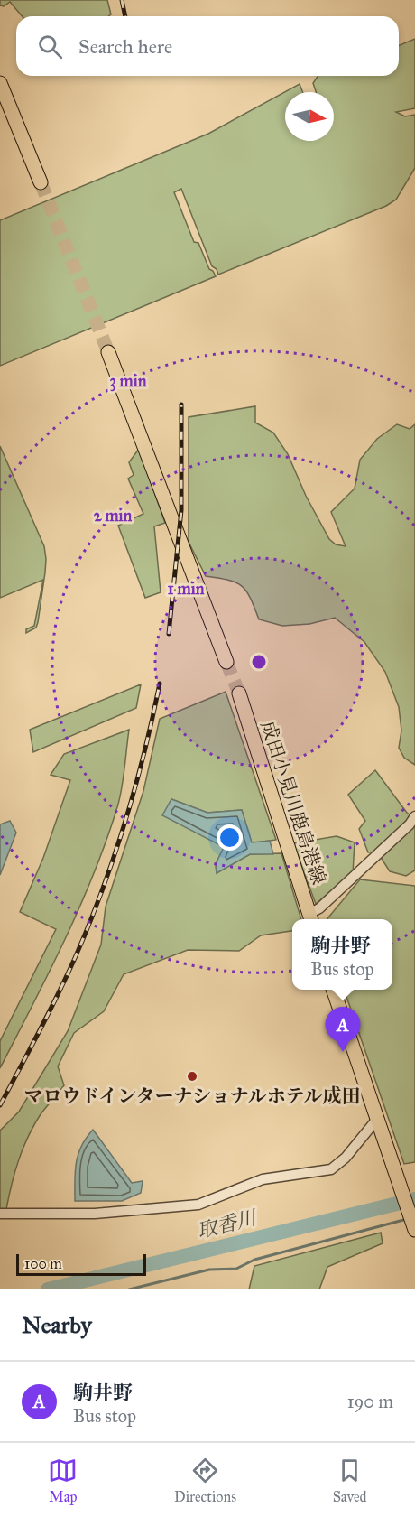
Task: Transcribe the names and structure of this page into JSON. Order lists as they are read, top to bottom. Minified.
{"streets":{"main road":["成田小見川鹿島港線"]},"water":["取香川"],"places":["マロウドインターナショナルホテル成田"],"scale_bar":"100 m","north":"right","page":{"search":"Search here","popup":["駒井野","Bus stop"],"pins":"A","scale":"100 m","heading":"Nearby","list":[{"mark":"A","name":"駒井野","note":"Bus stop","value":"190 m"}],"nav":["Map","Directions","Saved"]},"rings":["3 min","2 min","1 min"]}
